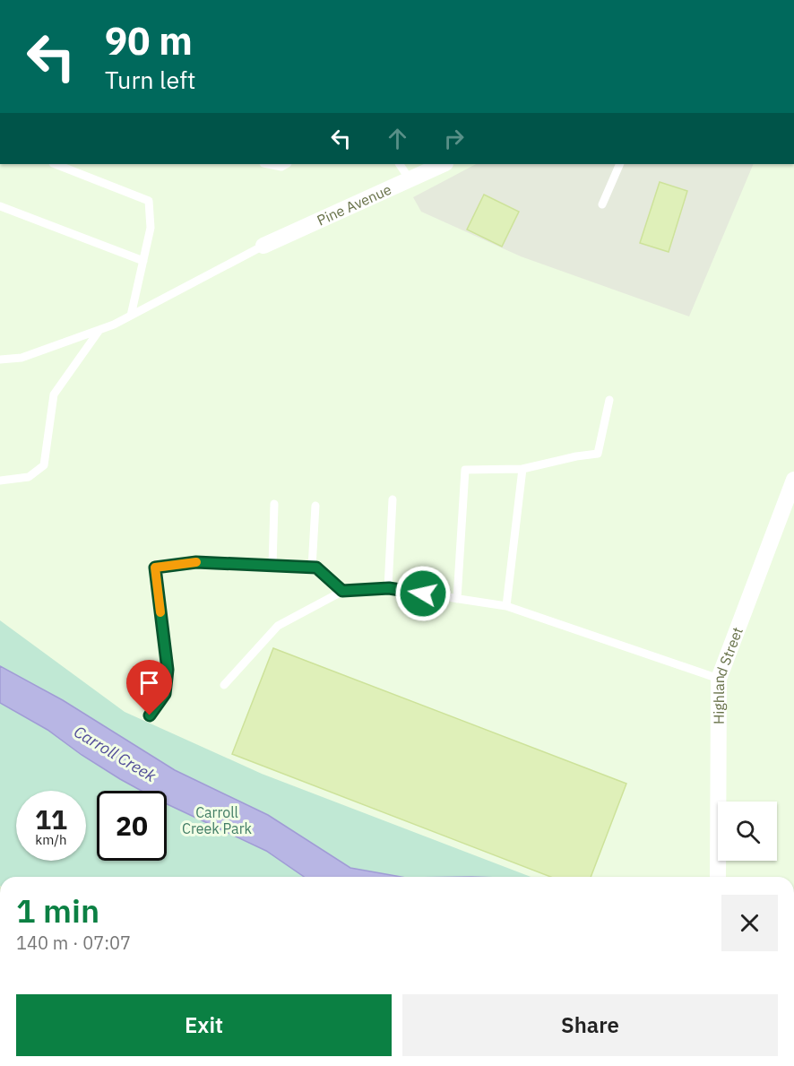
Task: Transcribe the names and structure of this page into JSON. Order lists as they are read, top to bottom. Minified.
{"streets":{"street":["Pine Avenue","Highland Street"]},"water":["Carroll Creek"],"parks":["Carroll Creek Park"],"page":{"turn":["90 m","Turn left"],"speed":"11 km/h","limit":"20","heading":["1 min","140 m · 07:07"],"buttons":["Exit","Share"]}}
